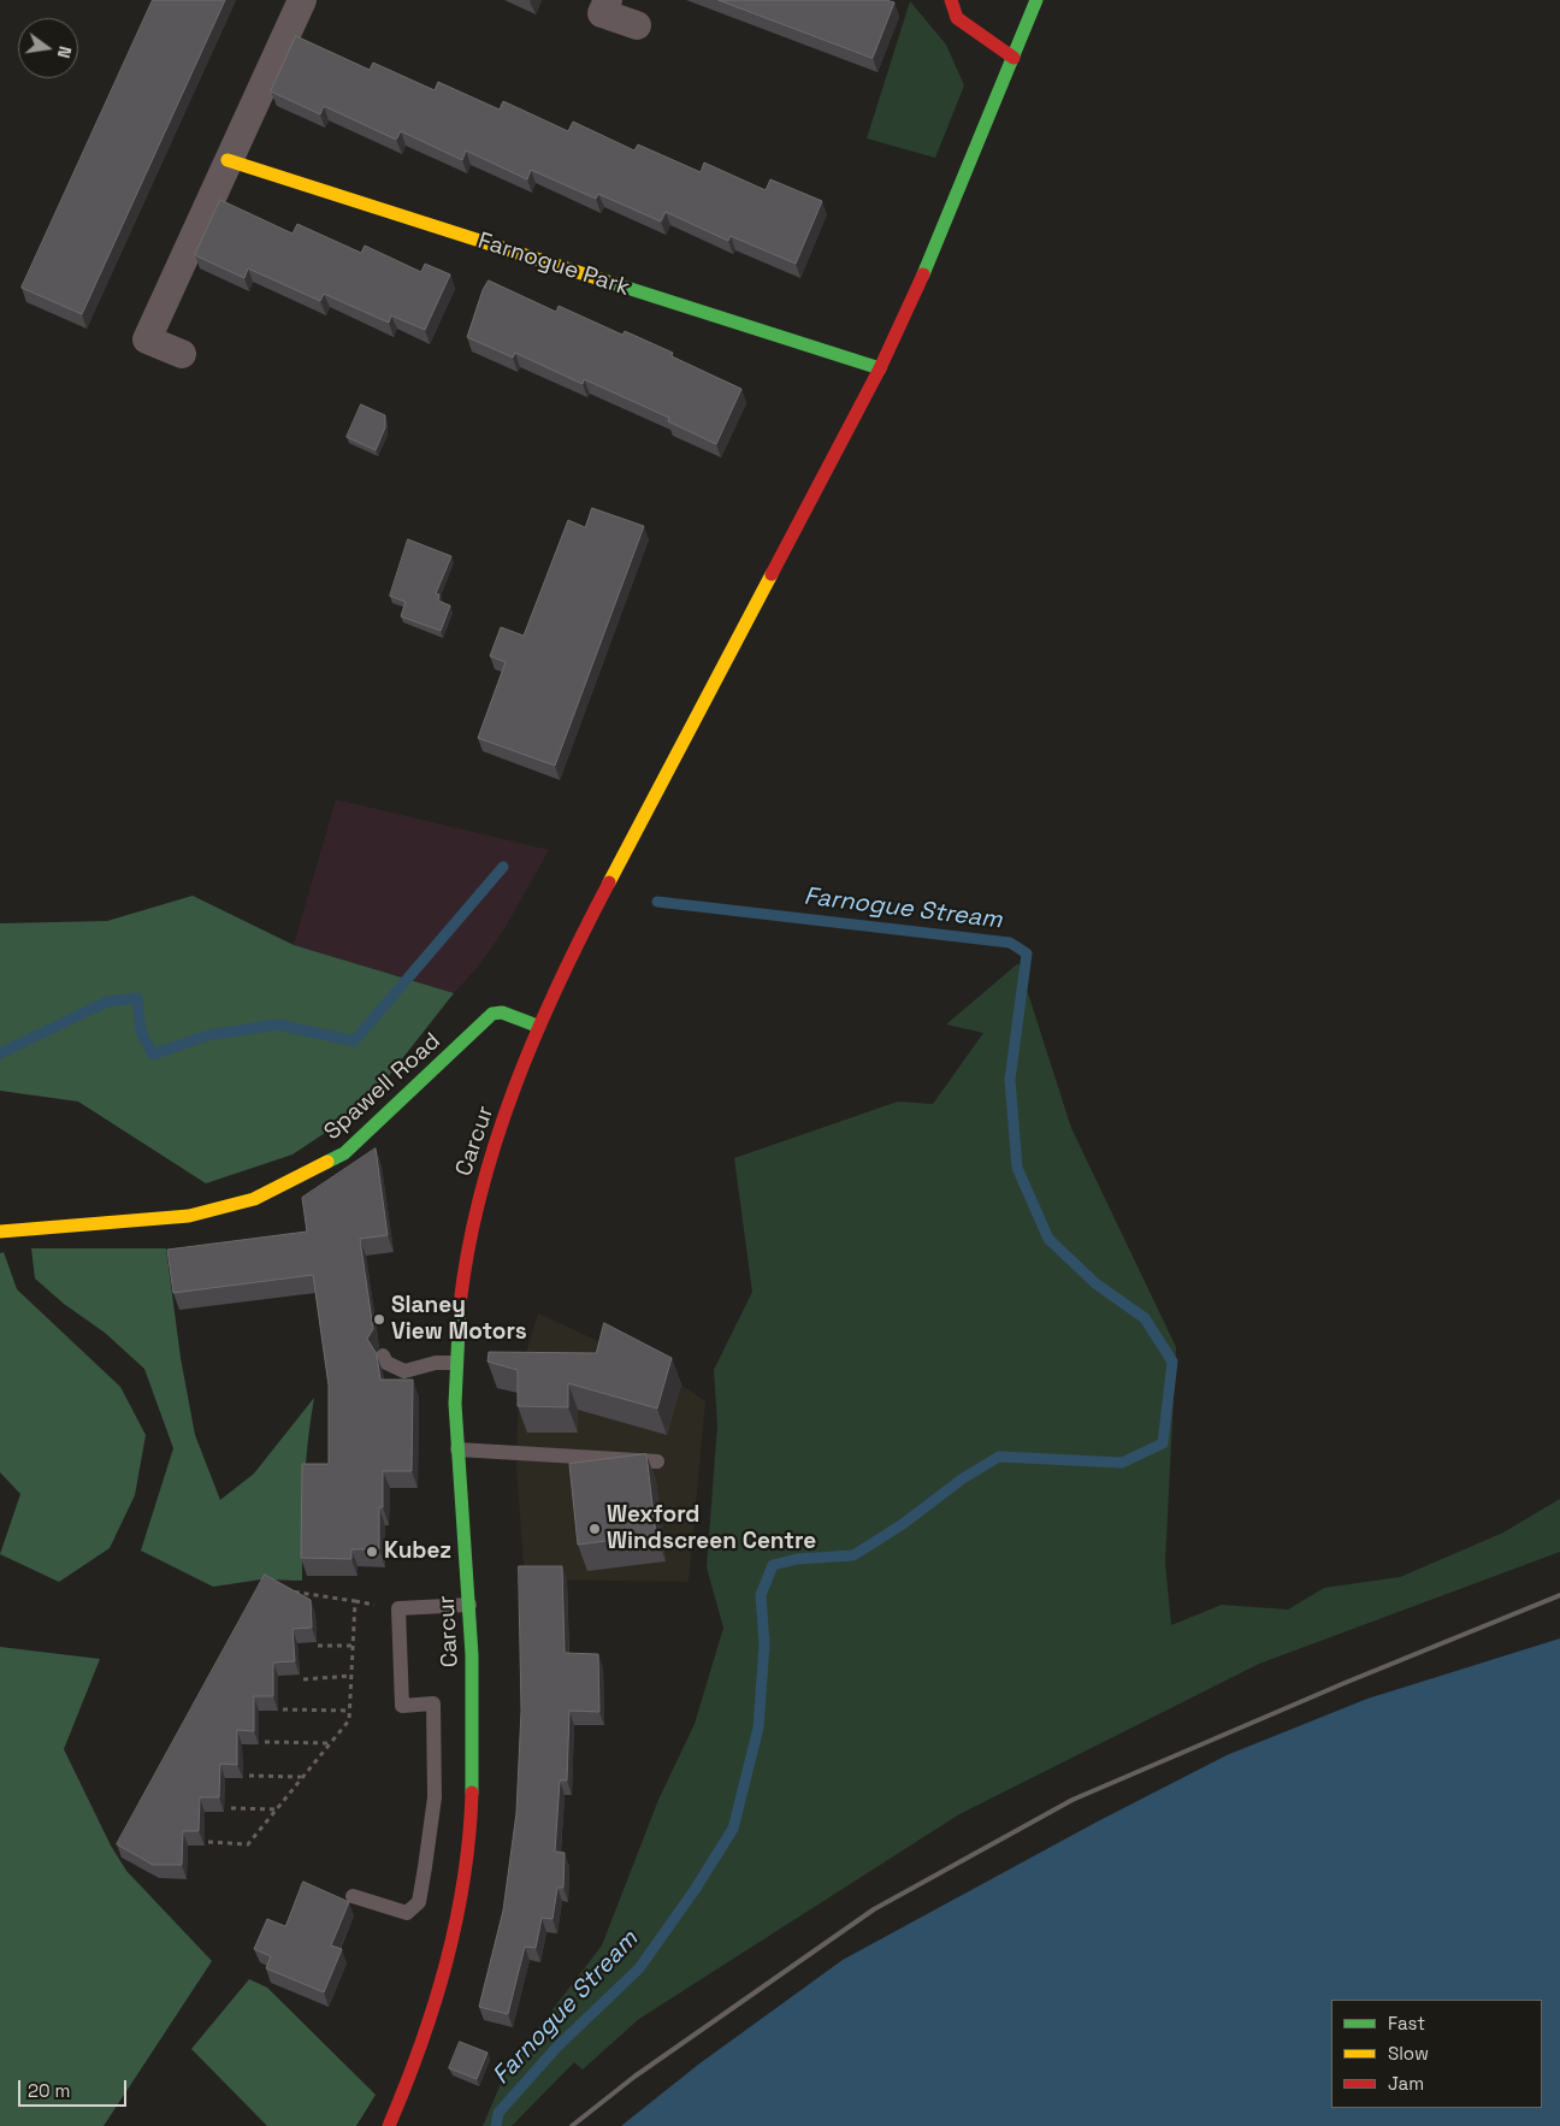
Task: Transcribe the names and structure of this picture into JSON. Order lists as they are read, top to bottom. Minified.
{"streets":{"main road":["Farnogue Park","Spawell Road","Carcur"]},"crossings":[["Farnogue Park","Carcur"],["Spawell Road","Carcur"]],"water":["Farnogue Stream"],"places":["Slaney View Motors","Wexford Windscreen Centre","Kubez"],"legend":["Fast","Slow","Jam"],"scale_bar":"20 m","north":"right"}
